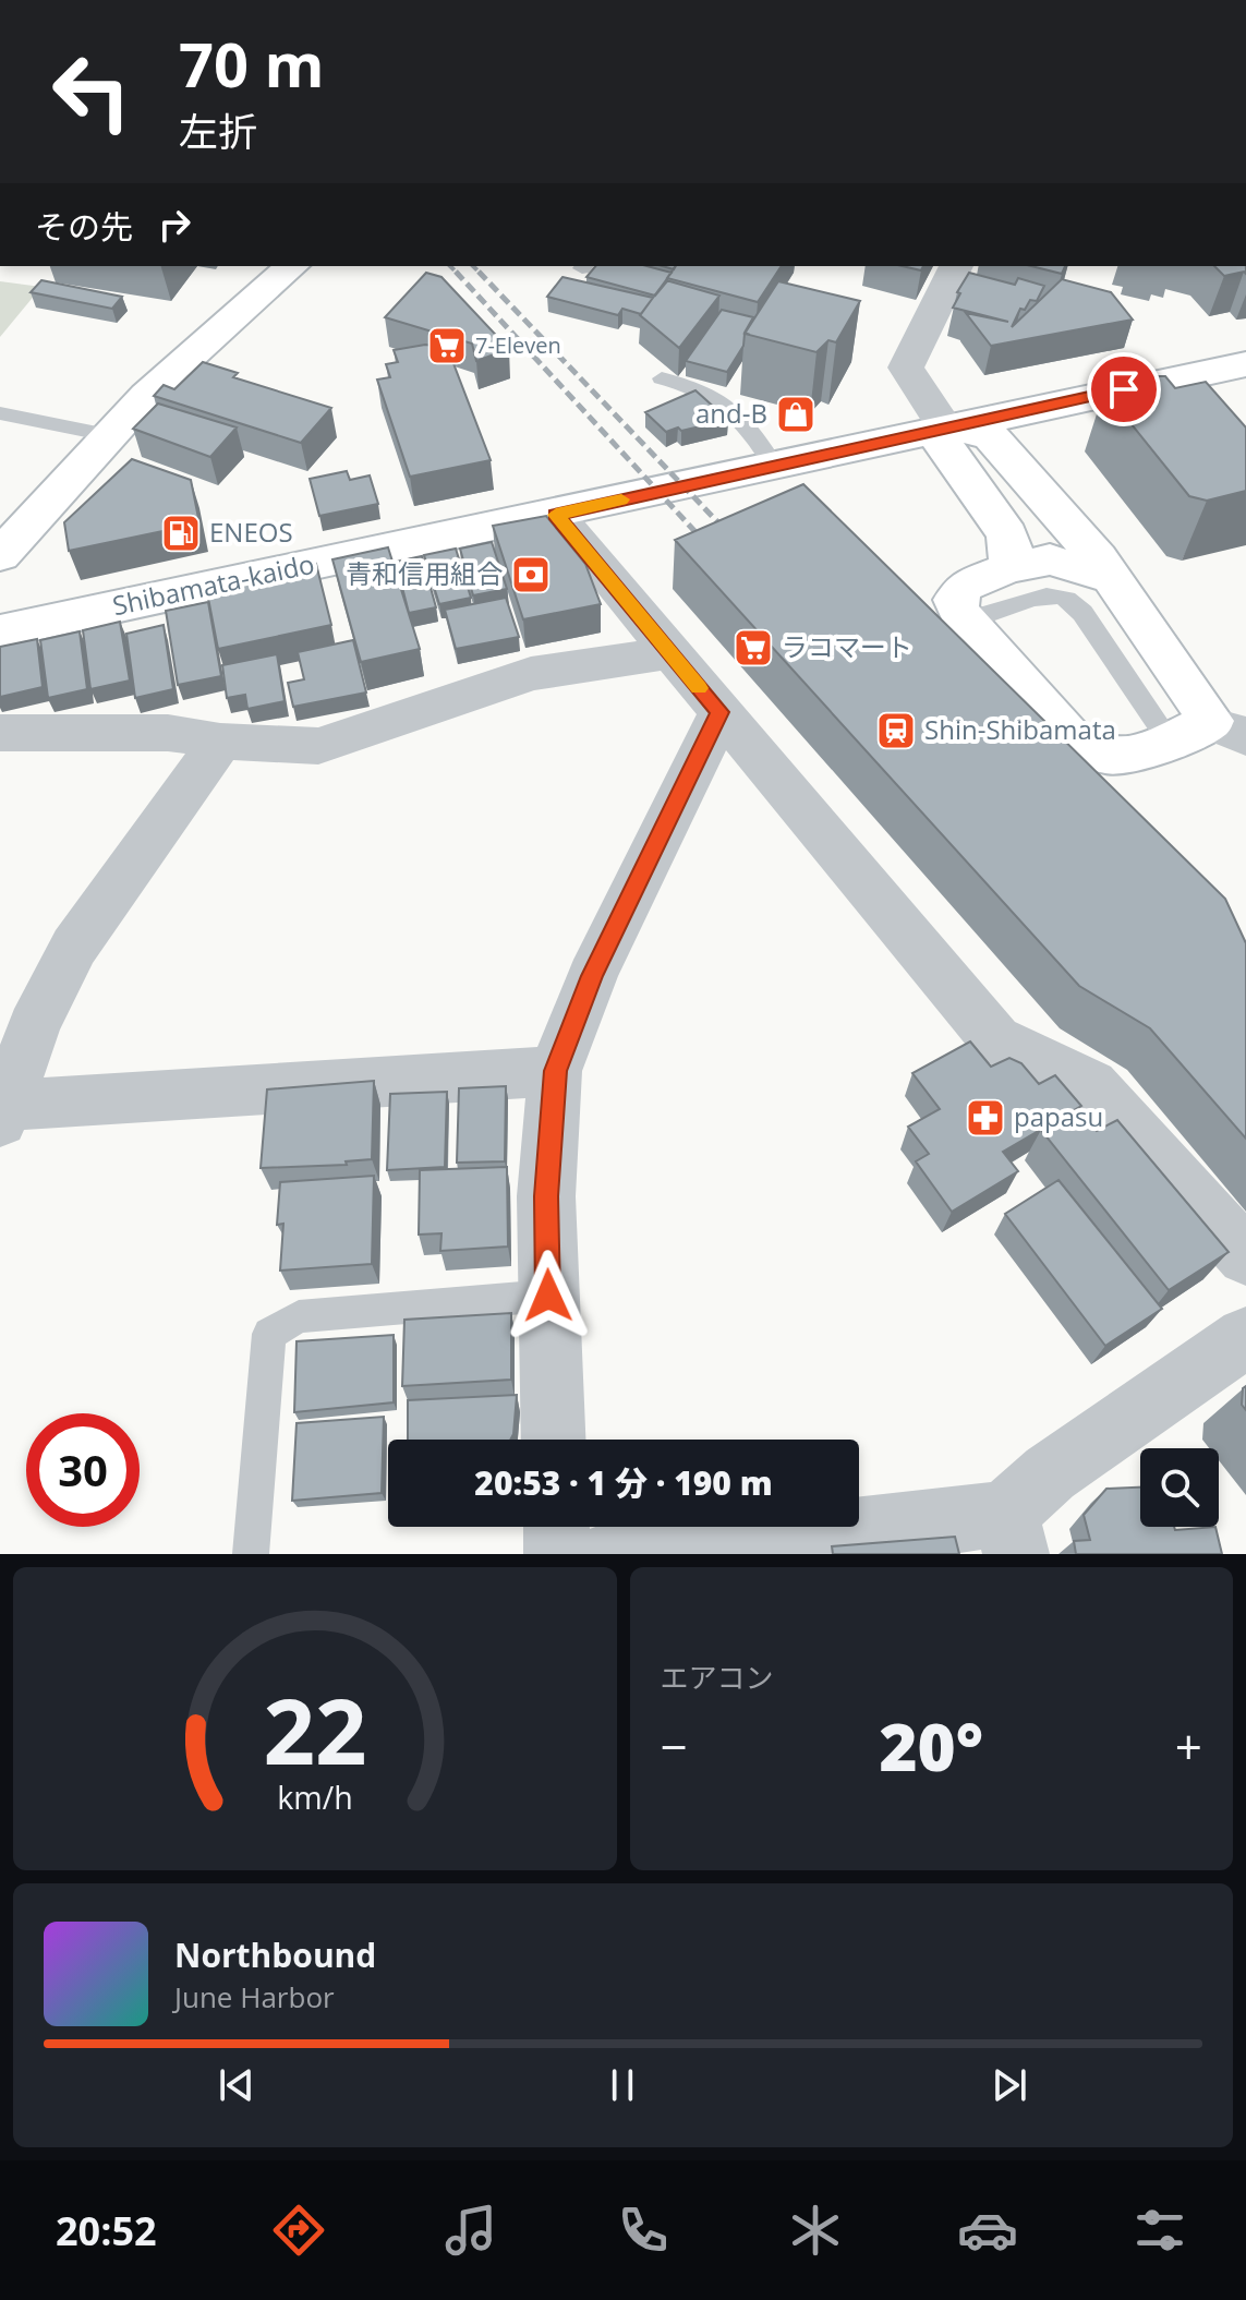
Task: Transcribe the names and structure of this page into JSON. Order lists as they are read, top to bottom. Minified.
{"streets":{"street":["Shibamata-kaido"]},"places":{"supermarket":["7-Eleven","ラコマート"],"shop":["and-B"],"fuel station":["ENEOS"],"bank":["青和信用組合"],"station":["Shin-Shibamata"],"pharmacy":["papasu"]},"page":{"turn":["70 m","左折"],"then":"その先","limit":"30","trip":"20:53 · 1 分 · 190 m","tile":"エアコン","heat":["−","20°","+"],"song":["Northbound","June Harbor"],"tabs":"20:52","gauge":["22","km/h"]}}
